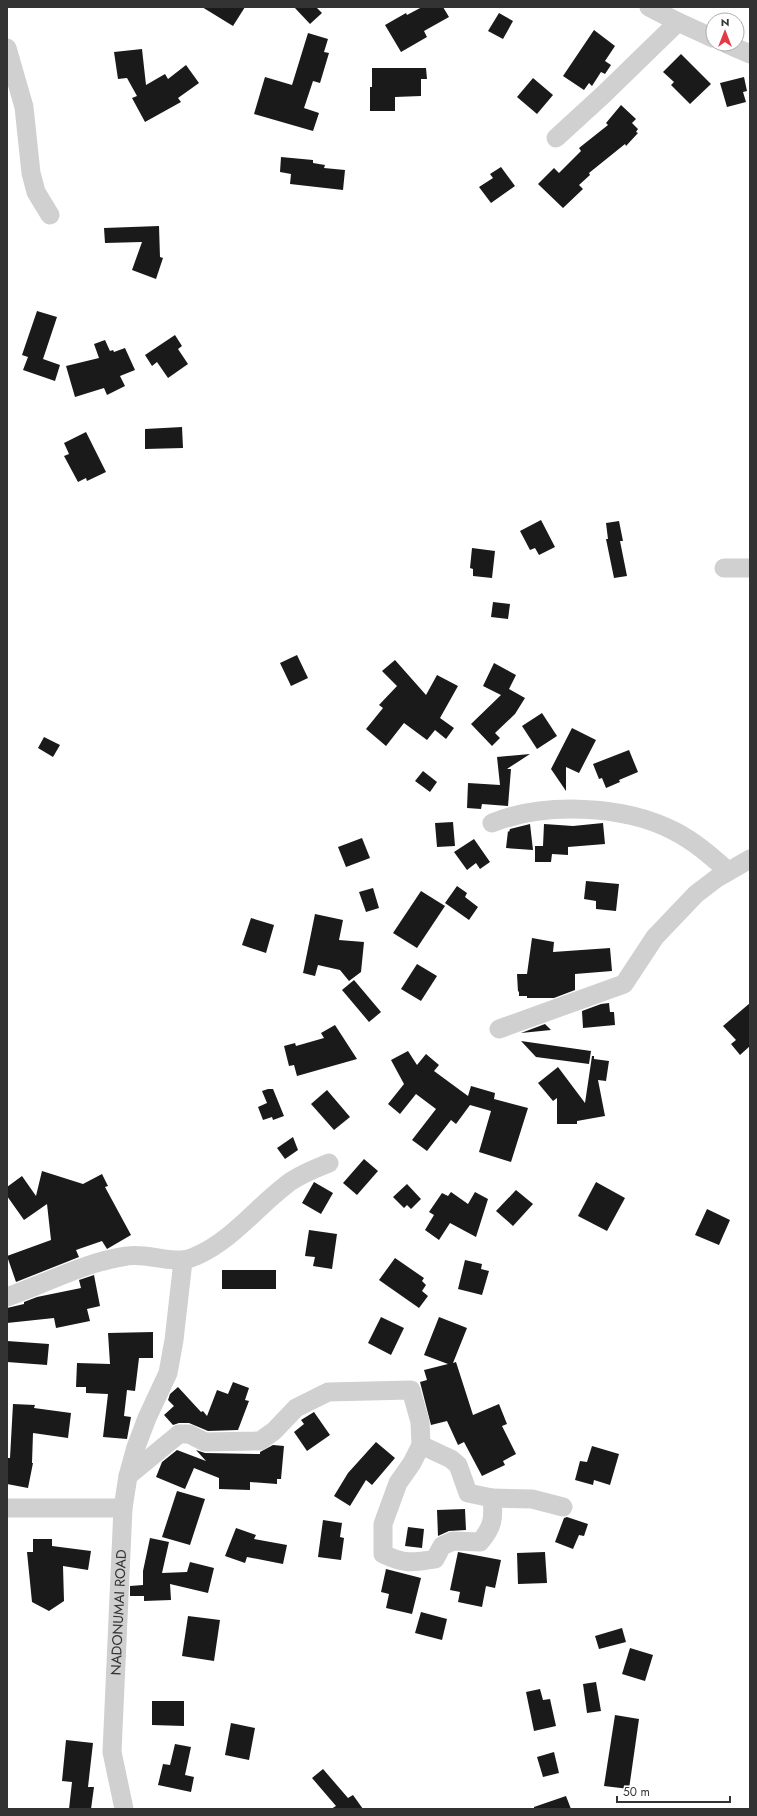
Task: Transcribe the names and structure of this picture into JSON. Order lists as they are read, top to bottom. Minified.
{"streets":{"street":["NADONUMAI ROAD"]},"scale_bar":"50 m","north":"top"}
